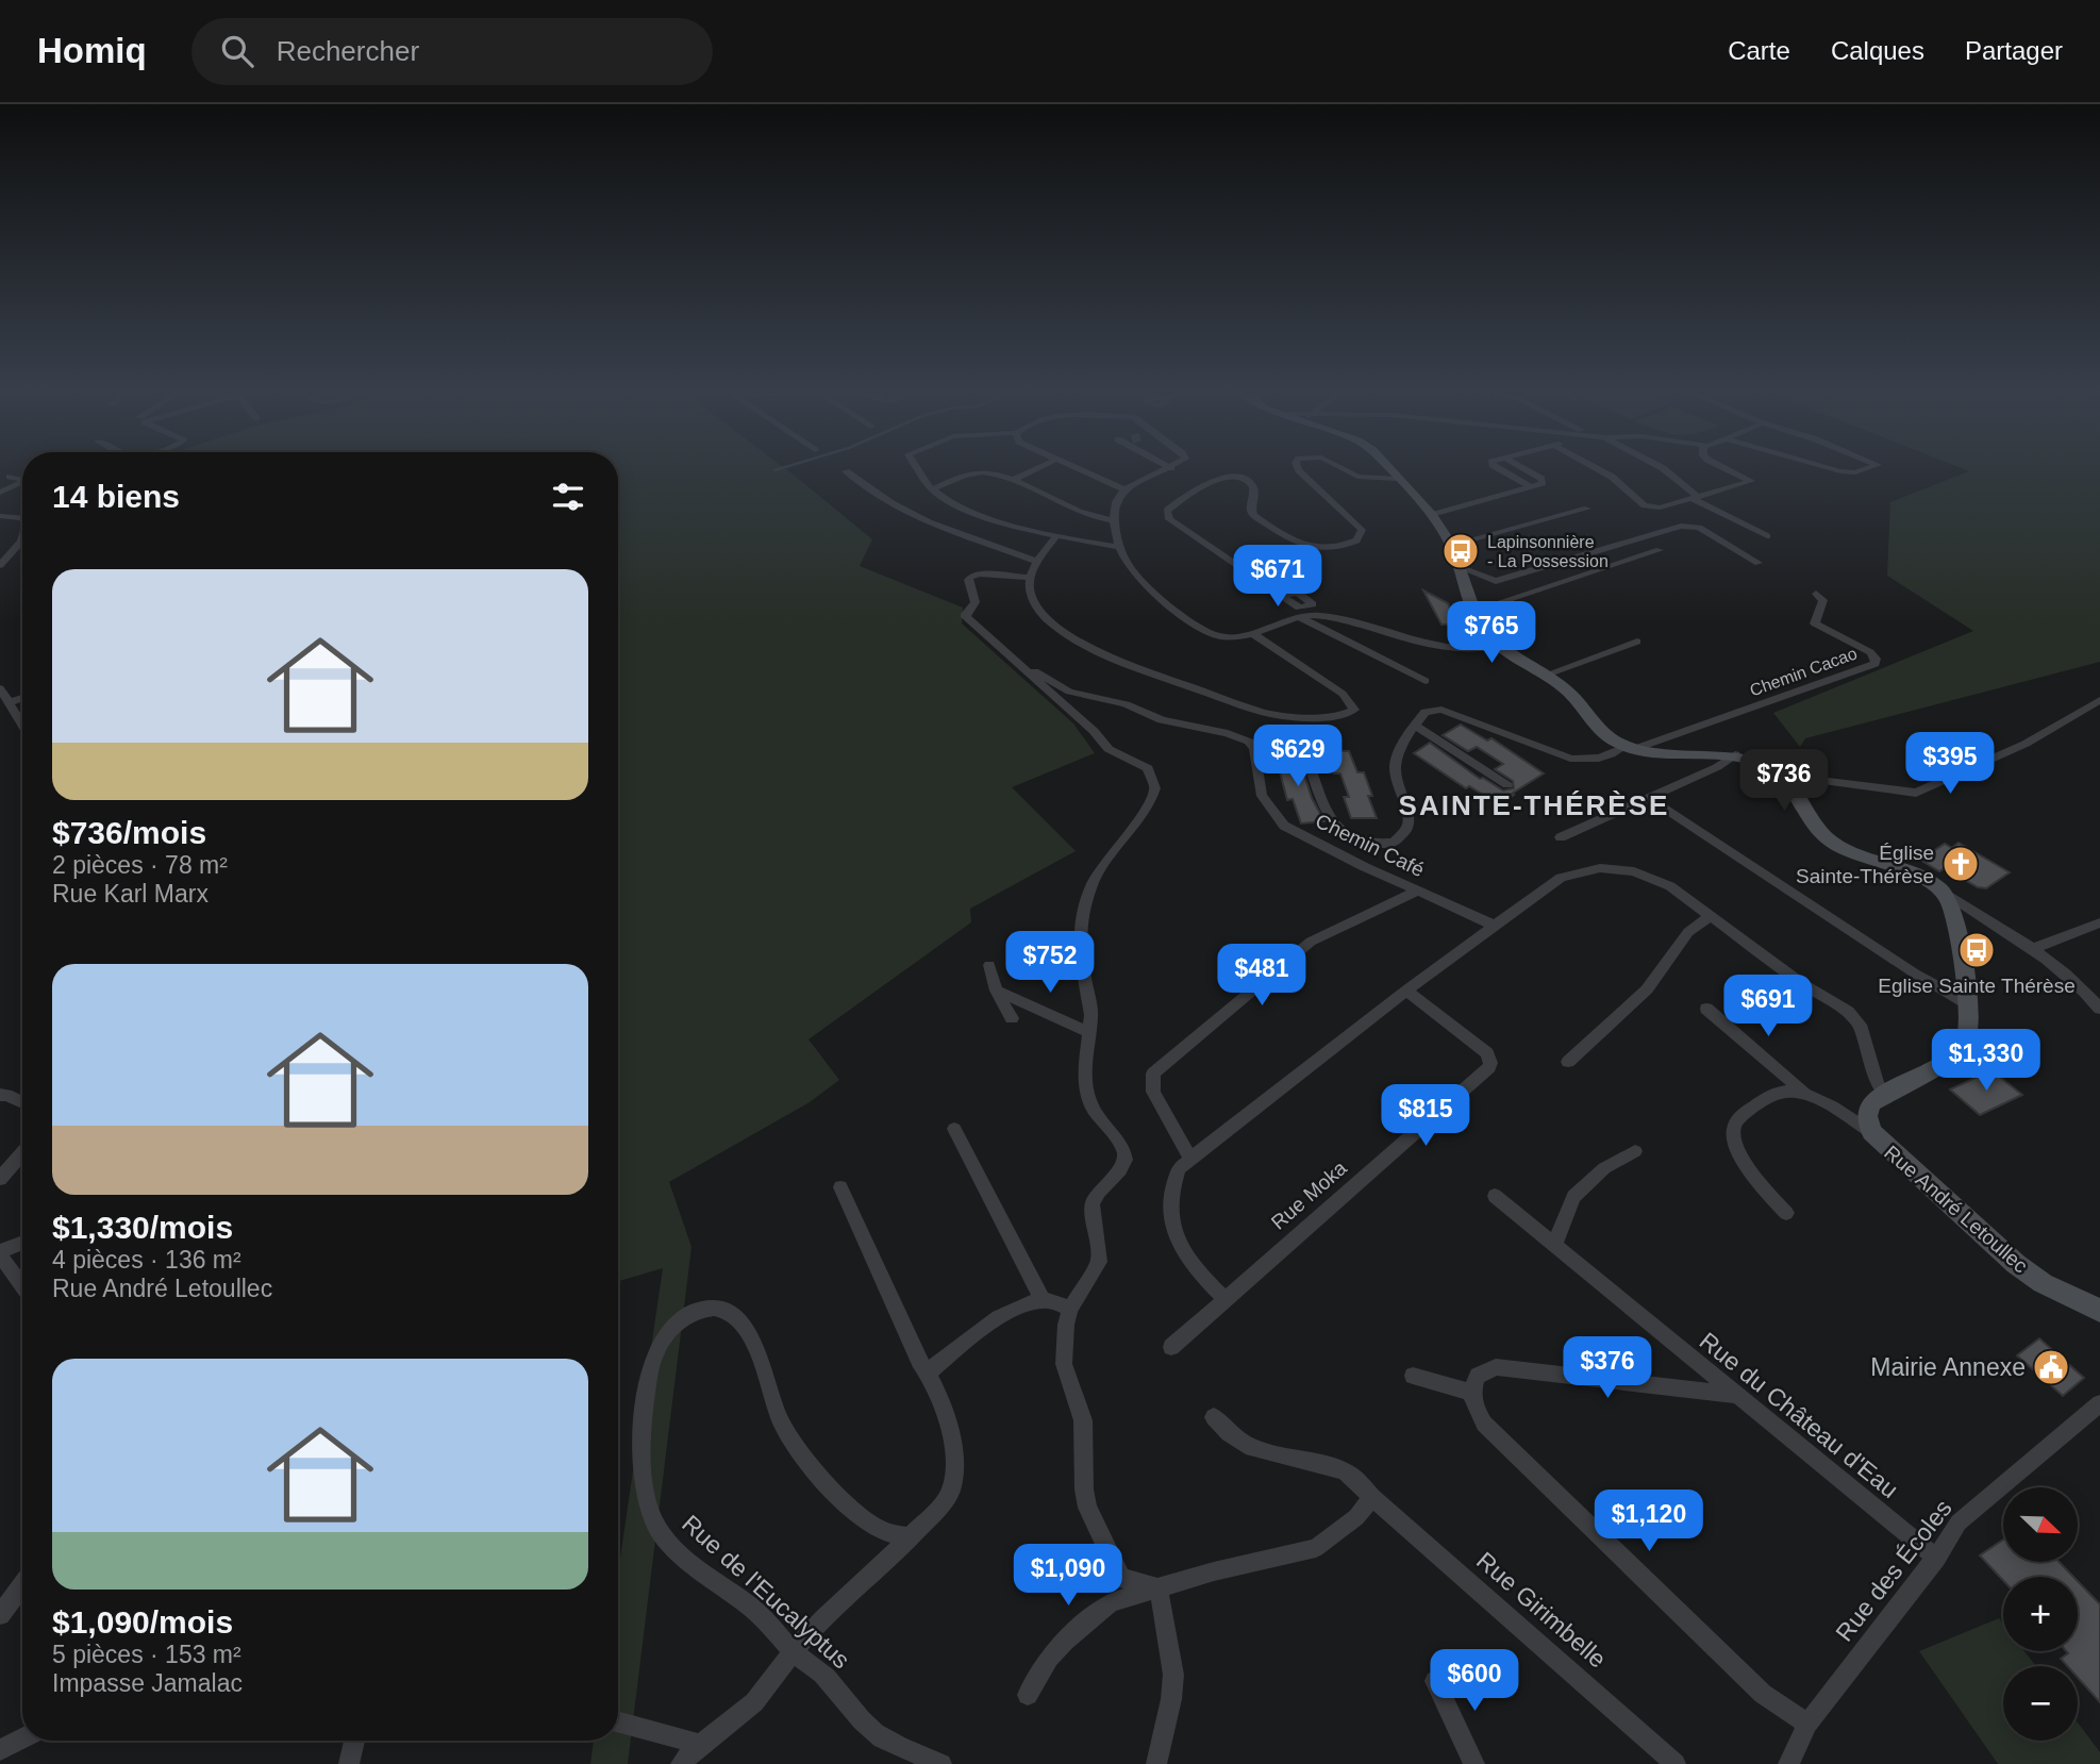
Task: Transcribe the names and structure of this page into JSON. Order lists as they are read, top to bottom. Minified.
{"streets":{"main road":["Rue André Letoullec"],"street":["Chemin Cacao","Chemin Café","Rue Moka","Rue du Château d'Eau","Rue des Écoles","Rue de l'Eucalyptus","Rue Girimbelle"]},"crossings":[["Rue du Château d'Eau","Rue des Écoles"]],"districts":["SAINTE-THÉRÈSE"],"places":{"bus stop":["Lapinsonnière - La Possession","Eglise Sainte Thérèse"],"church":["Église Sainte-Thérèse"],"public building":["Mairie Annexe"]},"north":"bottom right","page":{"header":"Homiq","search":"Rechercher","nav":["Carte","Calques","Partager"],"heading":"14 biens","list":[{"name":"$736/mois","note":"2 pièces · 78 m² · Rue Karl Marx"},{"name":"$1,330/mois","note":"4 pièces · 136 m² · Rue André Letoullec"},{"name":"$1,090/mois","note":"5 pièces · 153 m² · Impasse Jamalac"}],"price":["$671","$765","$629","$395","$736","$752","$481","$691","$1,330","$815","$376","$1,120","$1,090","$600"],"map_buttons":["+","−"]}}
